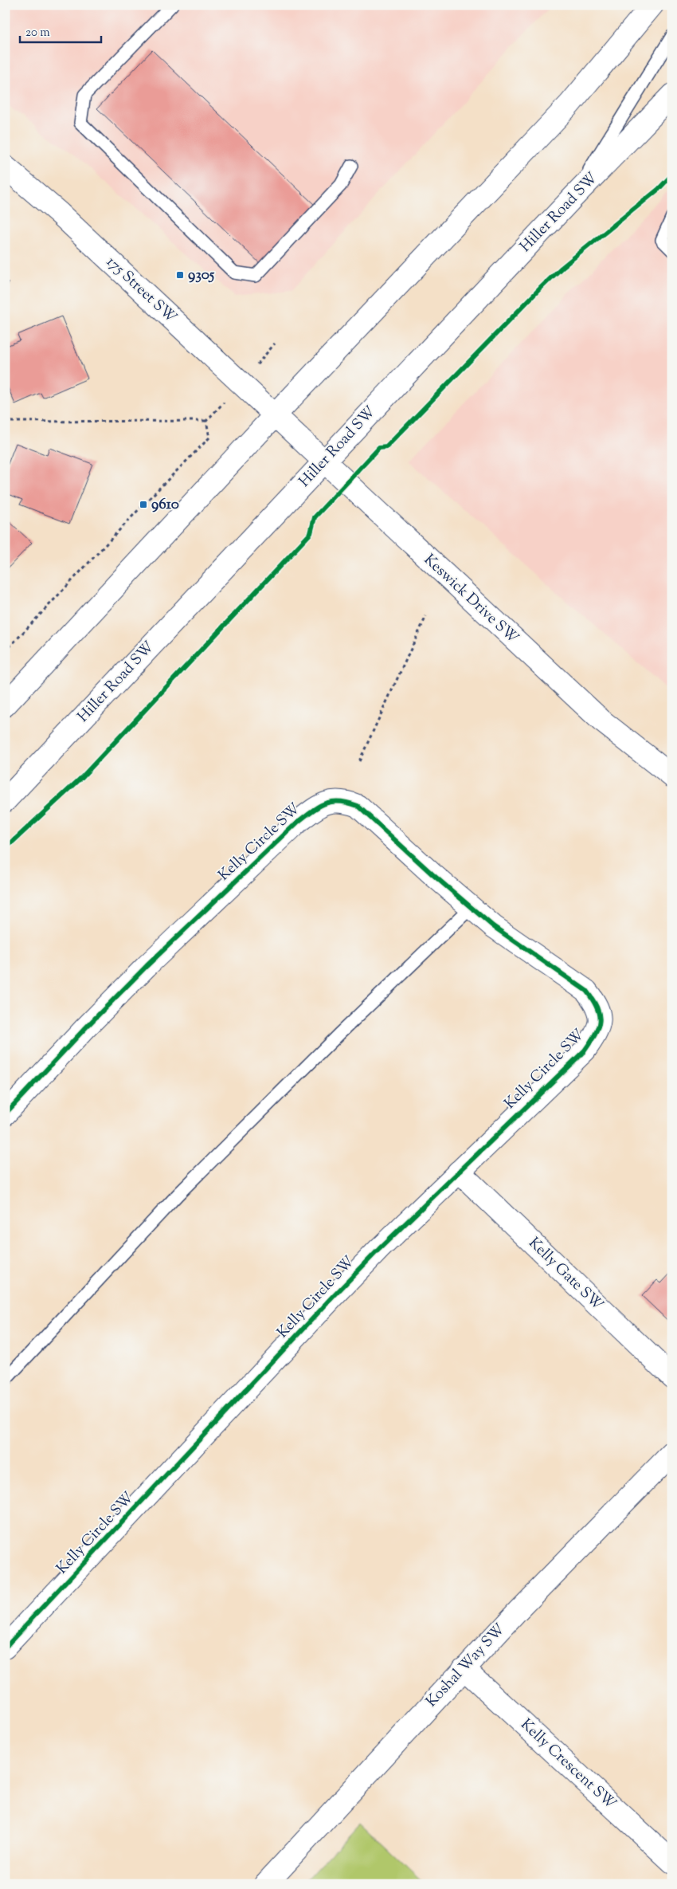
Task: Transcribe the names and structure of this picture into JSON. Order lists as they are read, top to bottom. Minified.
{"streets":{"street":["Hiller Road SW","175 Street SW","Keswick Drive SW","Kelly Circle SW","Kelly Gate SW","Koshal Way SW","Kelly Crescent SW"]},"crossings":[["Hiller Road SW","Keswick Drive SW"],["175 Street SW","Keswick Drive SW"],["Kelly Circle SW","Kelly Gate SW"],["Koshal Way SW","Kelly Crescent SW"]],"places":{"transit":["9305","9610"]},"scale_bar":"20 m"}
